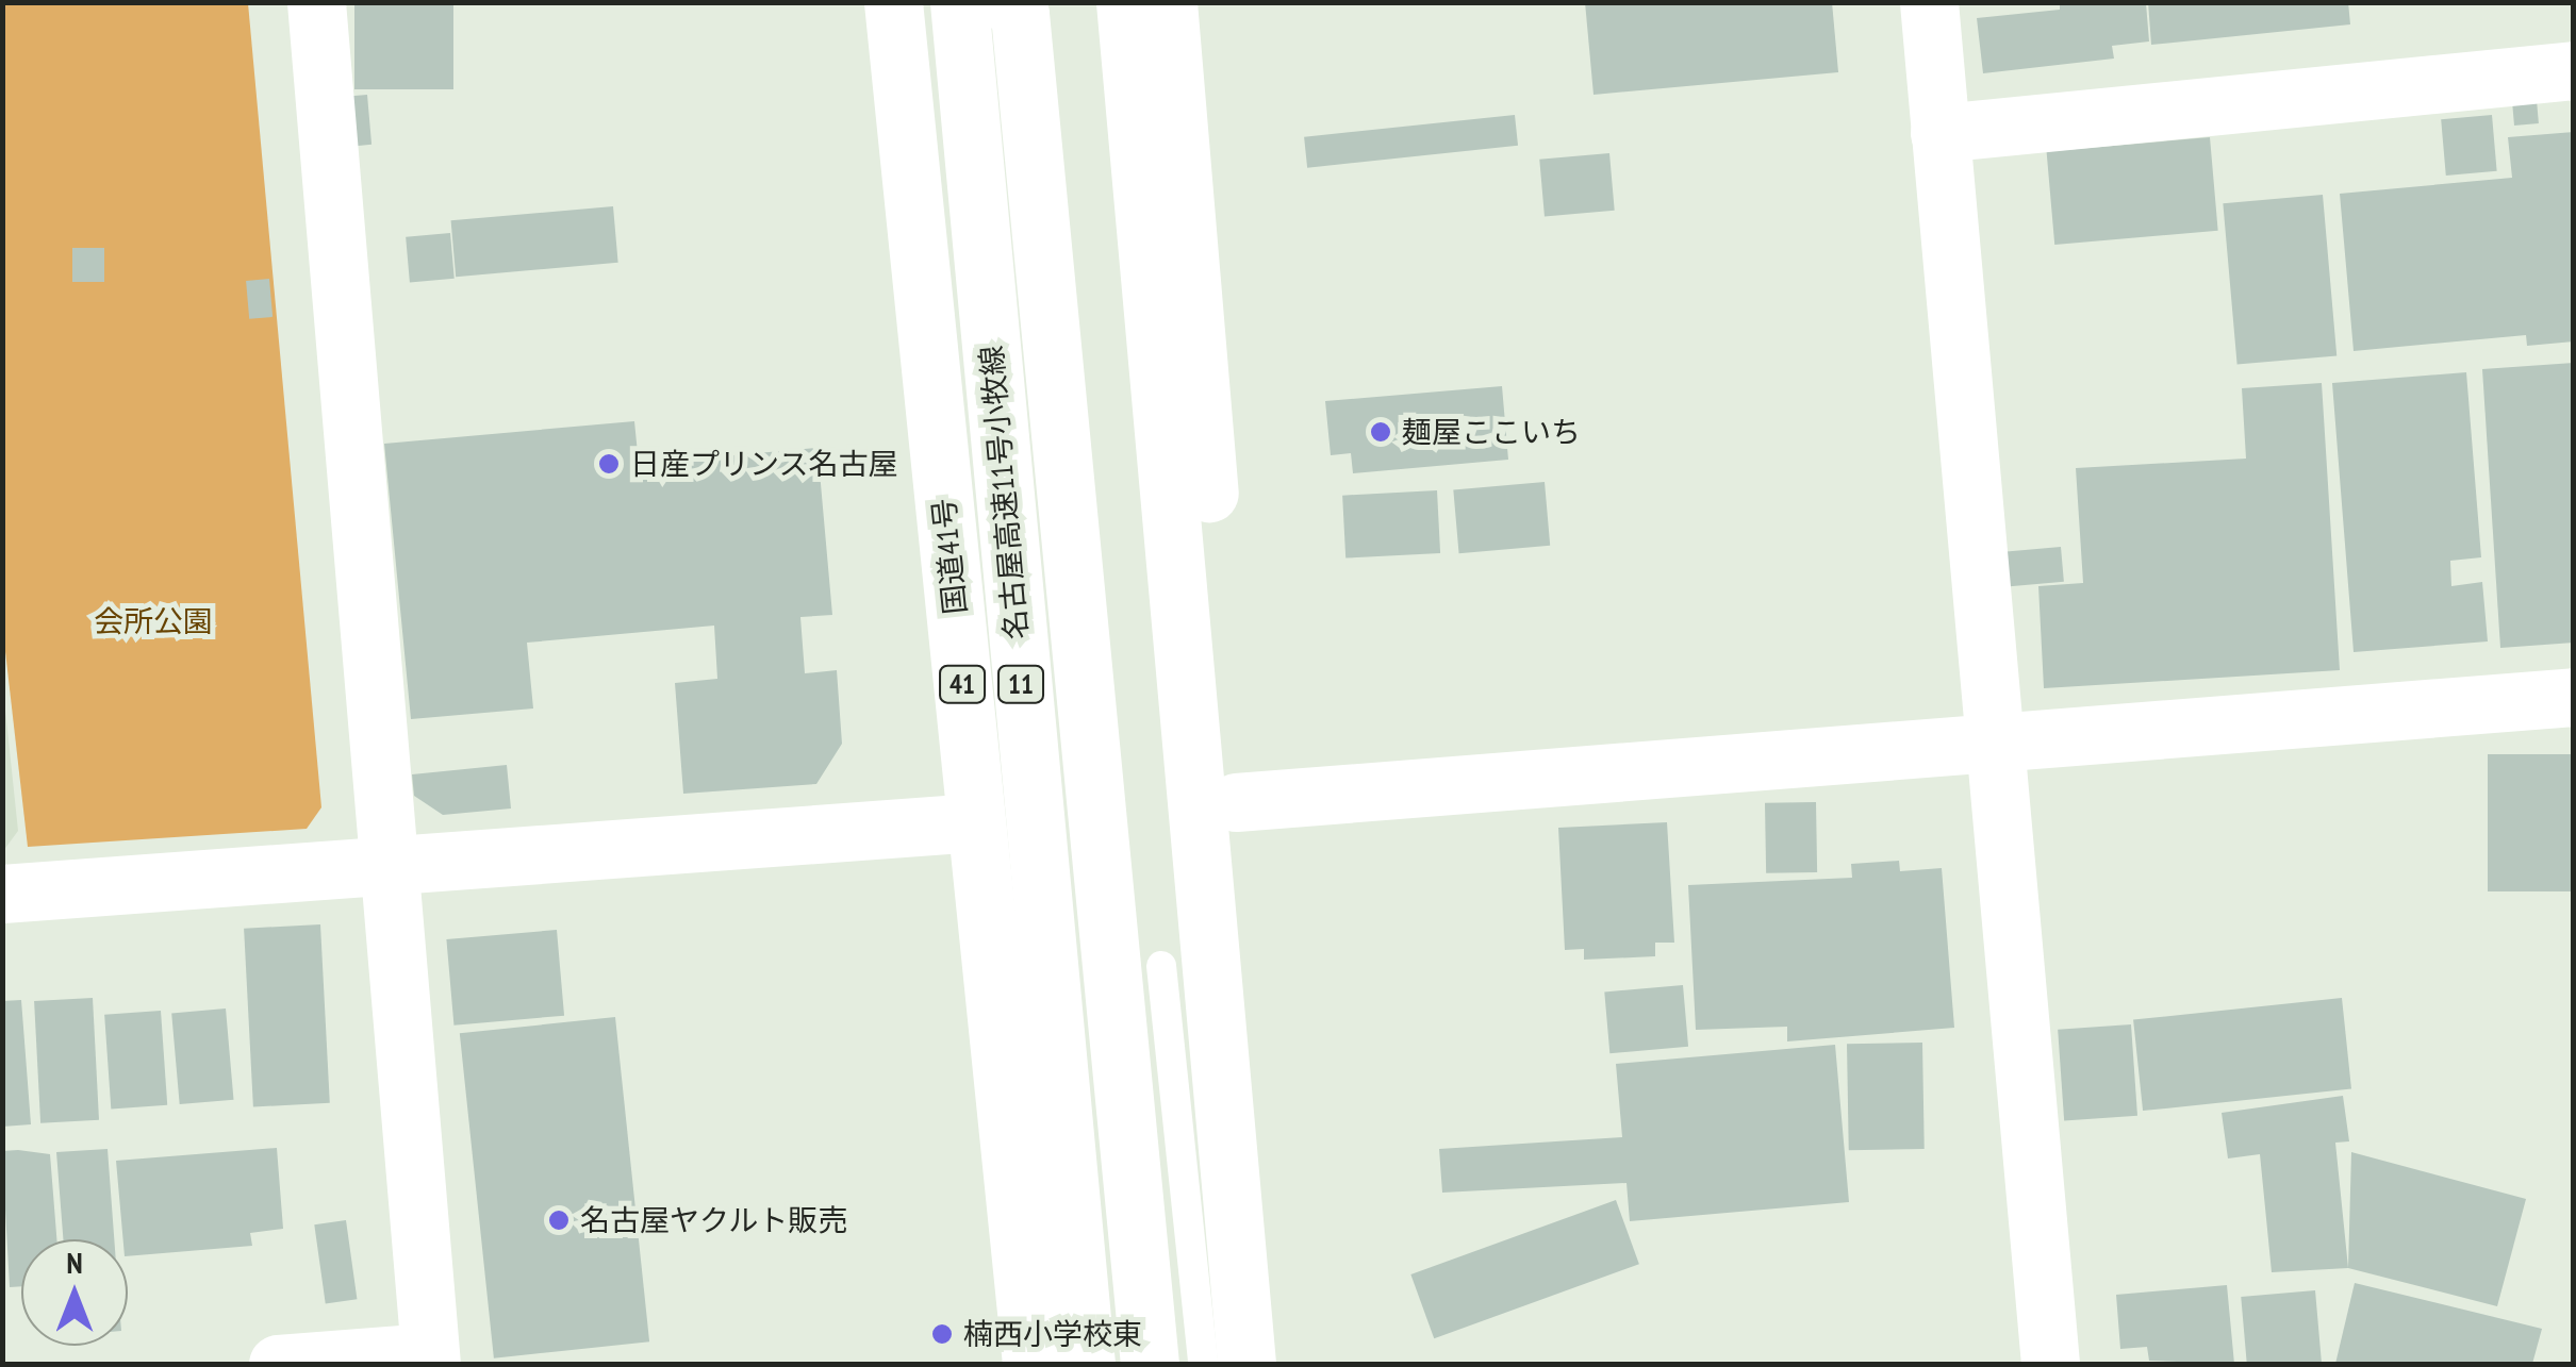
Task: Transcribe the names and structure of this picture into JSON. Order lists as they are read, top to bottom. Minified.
{"streets":{"main road":["名古屋高速11号小牧線","国道41号","41","11"]},"parks":["会所公園"],"places":["麺屋ここいち","日産プリンス名古屋","名古屋ヤクルト販売","楠西小学校東"],"north":"top"}
